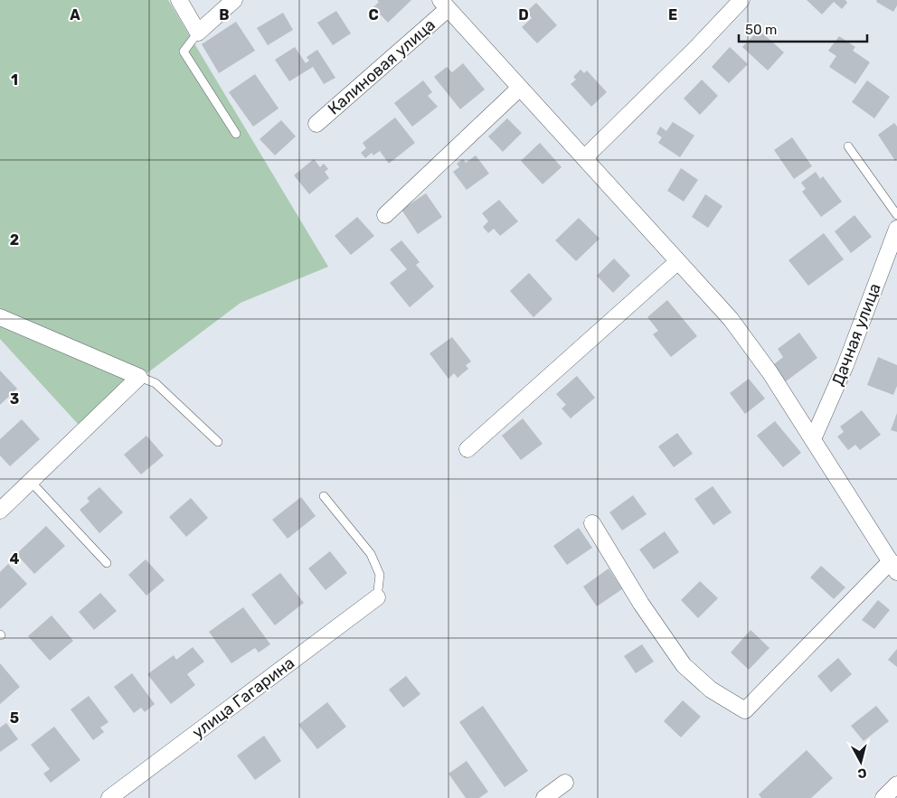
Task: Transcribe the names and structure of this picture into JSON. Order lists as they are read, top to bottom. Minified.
{"streets":{"street":["Калиновая улица","Дачная улица","улица Гагарина"]},"scale_bar":"50 m","north":"bottom","grid":{"columns":["A","B","C","D","E"],"rows":["1","2","3","4","5"]}}
